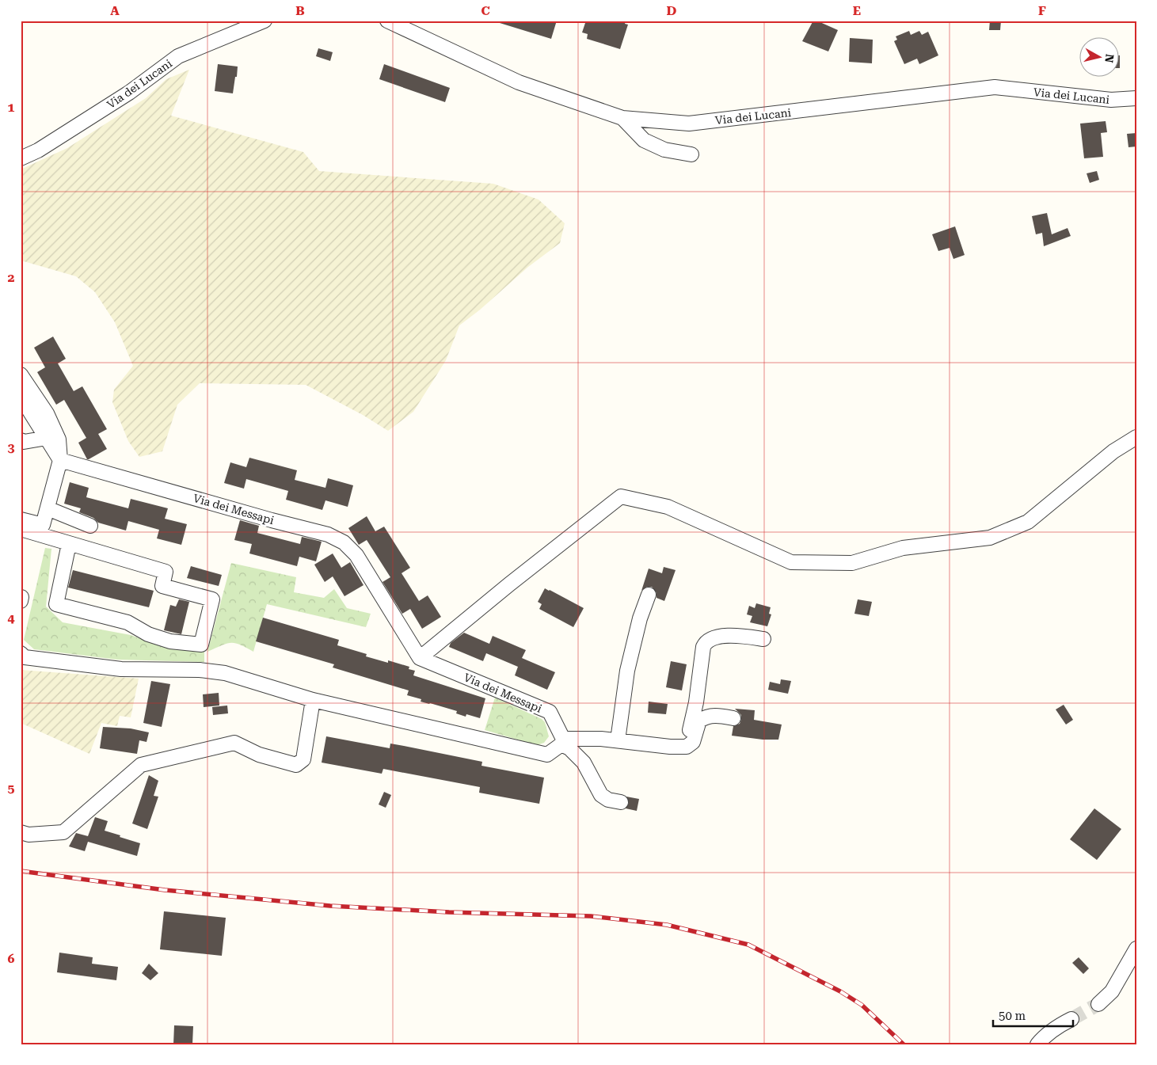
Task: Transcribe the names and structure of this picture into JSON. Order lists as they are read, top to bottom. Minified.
{"streets":{"street":["Via dei Lucani","Via dei Messapi"]},"scale_bar":"50 m","north":"right","grid":{"columns":["A","B","C","D","E","F"],"rows":["1","2","3","4","5","6"]}}
